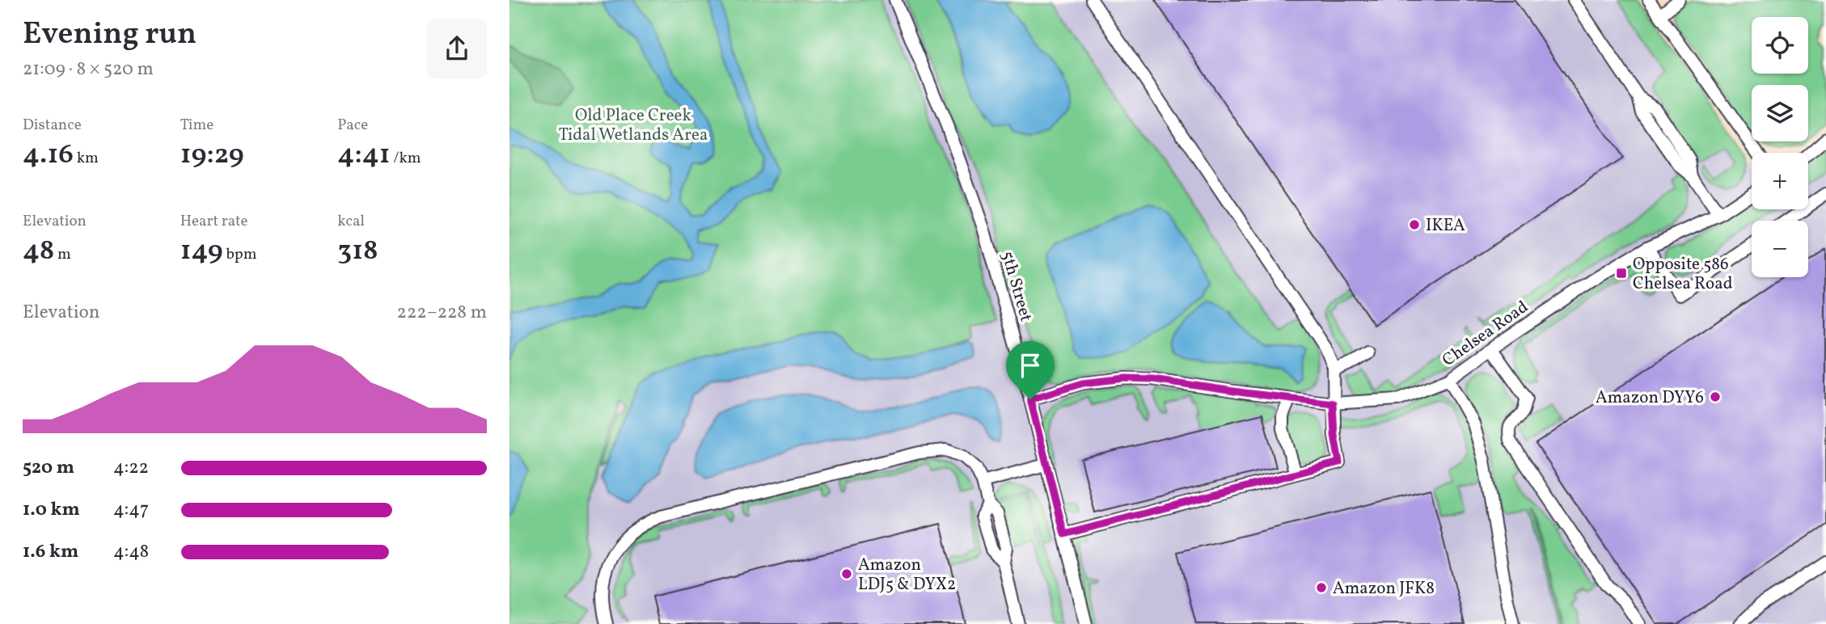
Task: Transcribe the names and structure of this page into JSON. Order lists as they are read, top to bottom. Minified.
{"streets":{"street":["5th Street","Chelsea Road"]},"crossings":[["5th Street","Chelsea Road"]],"parks":["Old Place Creek Tidal Wetlands Area"],"places":{"other":["IKEA","Amazon DYY6","Amazon LDJ5 & DYX2","Amazon JFK8"],"transit":["Opposite 586 Chelsea Road"]},"page":{"heading":["Evening run","21:09 · 8 × 520 m"],"map_buttons":["+","−"],"stats":[["Distance","4.16 km"],["Time","19:29"],["Pace","4:41 /km"],["Elevation","48 m"],["Heart rate","149 bpm"],["kcal","318"]],"chart":["Elevation","222–228 m"],"list":[{"name":"520 m","note":"4:22"},{"name":"1.0 km","note":"4:47"},{"name":"1.6 km","note":"4:48"}]}}
